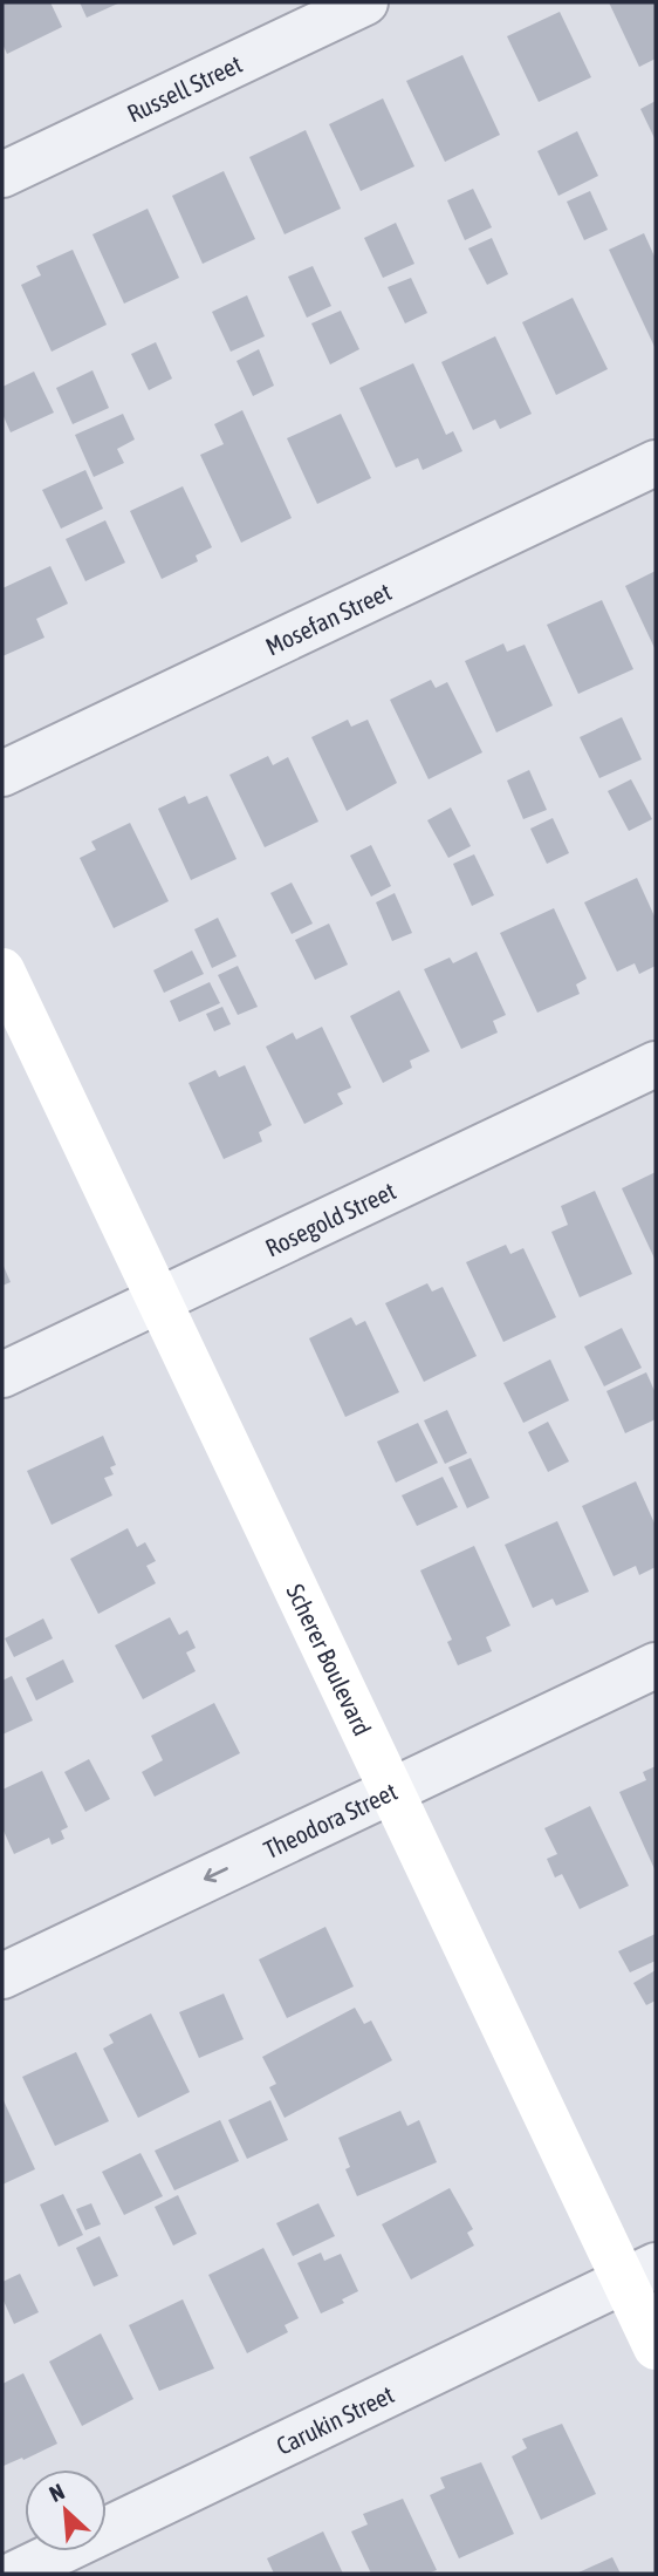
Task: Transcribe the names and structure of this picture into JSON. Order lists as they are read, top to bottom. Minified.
{"streets":{"street":["Russell Street","Mosefan Street","Rosegold Street","Scherer Boulevard","Theodora Street","Carukin Street"]},"crossings":[["Rosegold Street","Scherer Boulevard"],["Scherer Boulevard","Theodora Street"],["Scherer Boulevard","Carukin Street"]],"one_way":["Theodora Street"],"north":"top left"}
